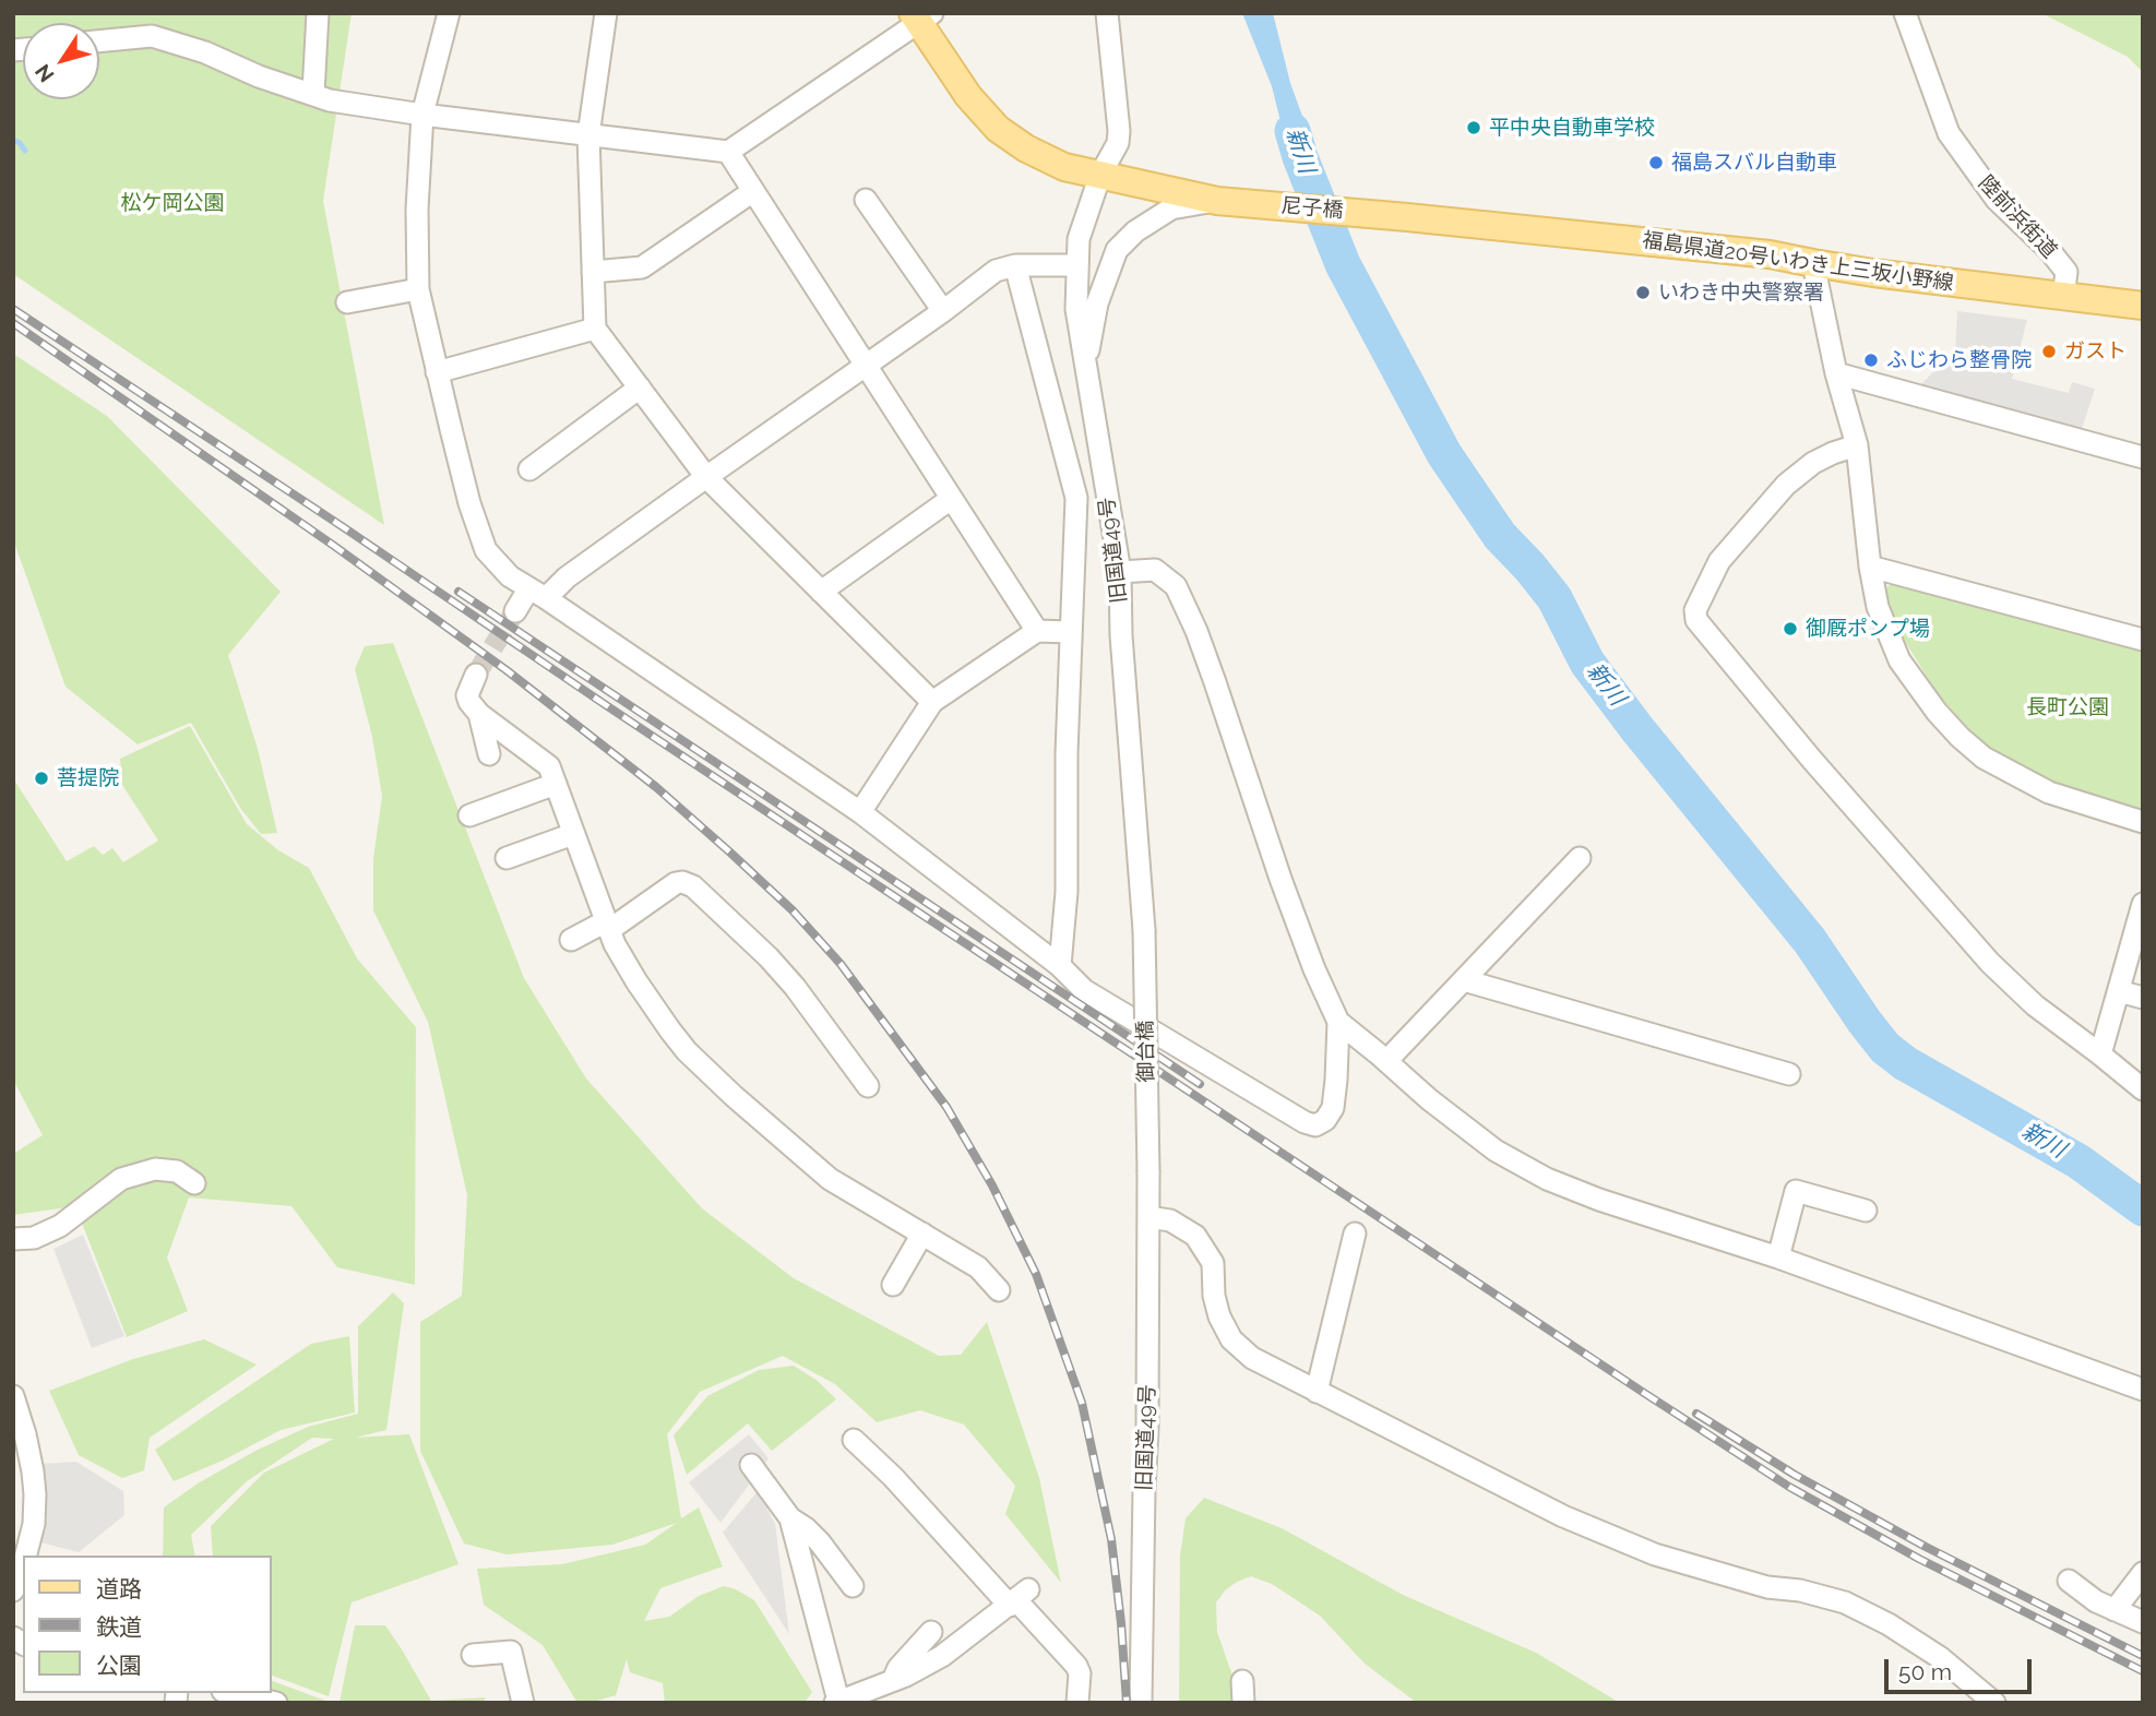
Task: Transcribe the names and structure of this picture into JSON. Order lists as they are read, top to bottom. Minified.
{"streets":{"main road":["尼子橋","福島県道20号いわき上三坂小野線"],"street":["陸前浜街道","旧国道49号","御台橋"]},"crossings":[["尼子橋","福島県道20号いわき上三坂小野線"],["尼子橋","旧国道49号"],["陸前浜街道","福島県道20号いわき上三坂小野線"],["旧国道49号","御台橋"]],"water":["新川"],"parks":["松ケ岡公園","長町公園"],"places":["平中央自動車学校","福島スバル自動車","いわき中央警察署","ガスト","ふじわら整骨院","御厩ポンプ場","菩提院"],"legend":["道路","鉄道","公園"],"scale_bar":"50 m","north":"bottom left"}
